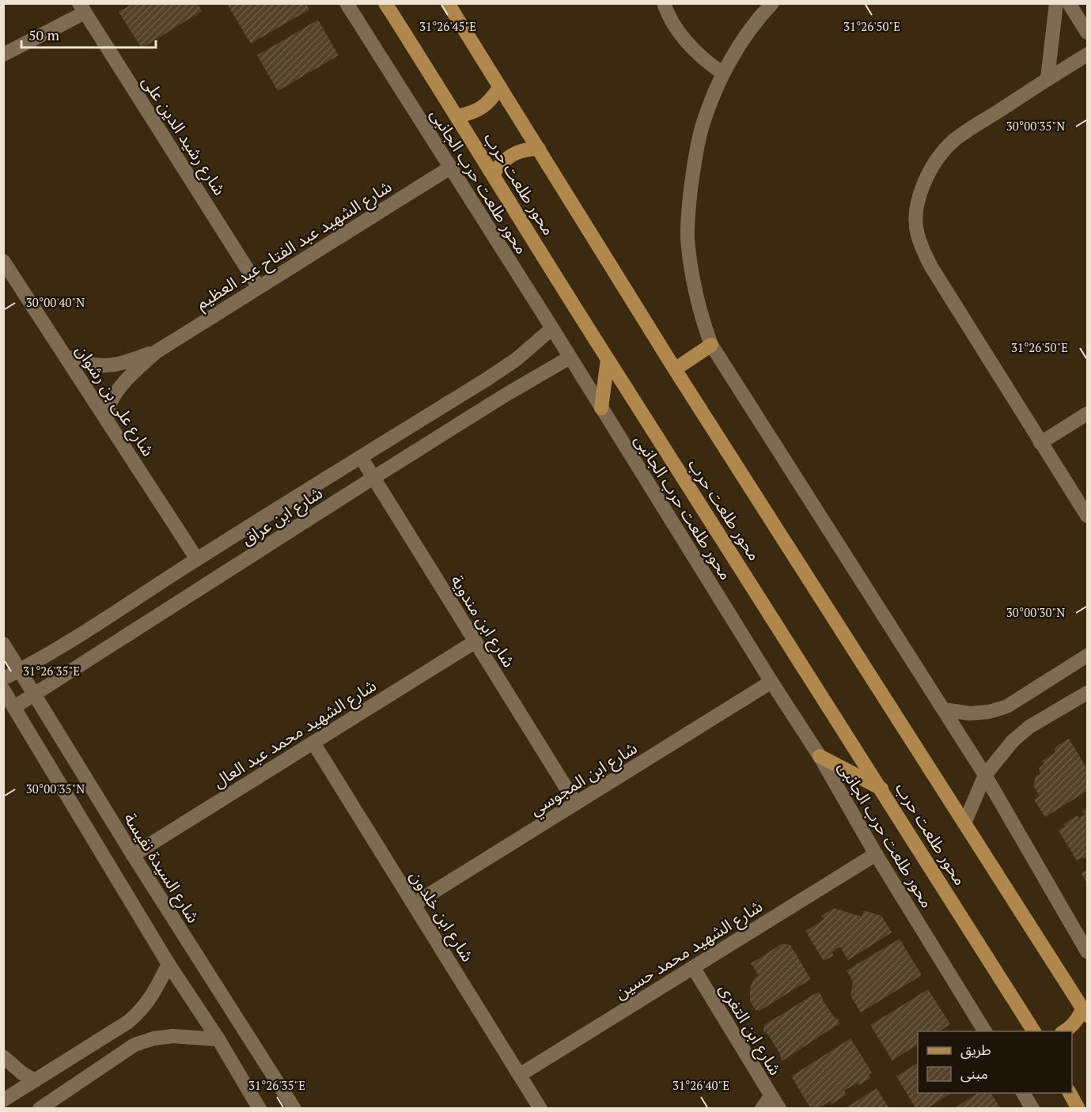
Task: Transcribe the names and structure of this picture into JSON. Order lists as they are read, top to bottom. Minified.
{"streets":{"main road":["محور طلعت حرب"],"street":["شارع رشيد الدين على","محور طلعت حرب الجانبى","شارع الشهيد عبد الفتاح عبد العظيم","شارع على بن رشوان","شارع ابن عراق","شارع ابن مندوية","شارع الشهيد محمد عبد العال","شارع ابن المجوسي","شارع السيدة نفيسة","شارع ابن خلدون","شارع الشهيد محمد حسين","شارع ابن التغرى"]},"crossings":[["شارع رشيد الدين على","شارع الشهيد عبد الفتاح عبد العظيم"],["محور طلعت حرب الجانبى","شارع الشهيد عبد الفتاح عبد العظيم"],["محور طلعت حرب الجانبى","شارع ابن عراق"],["محور طلعت حرب الجانبى","شارع ابن المجوسي"],["محور طلعت حرب الجانبى","شارع الشهيد محمد حسين"],["شارع الشهيد عبد الفتاح عبد العظيم","شارع على بن رشوان"],["شارع على بن رشوان","شارع ابن عراق"],["شارع ابن عراق","شارع ابن مندوية"],["شارع ابن عراق","شارع السيدة نفيسة"],["شارع ابن مندوية","شارع الشهيد محمد عبد العال"],["شارع ابن مندوية","شارع ابن المجوسي"],["شارع الشهيد محمد عبد العال","شارع السيدة نفيسة"],["شارع الشهيد محمد عبد العال","شارع ابن خلدون"],["شارع ابن المجوسي","شارع ابن خلدون"],["شارع ابن خلدون","شارع الشهيد محمد حسين"],["شارع الشهيد محمد حسين","شارع ابن التغرى"]],"legend":["طريق","مبنى"],"scale_bar":"50 m","coordinates":["31°26'45\"E","31°26'50\"E","30°00'35\"N","30°00'40\"N","30°00'30\"N","31°26'35\"E","31°26'40\"E"]}
